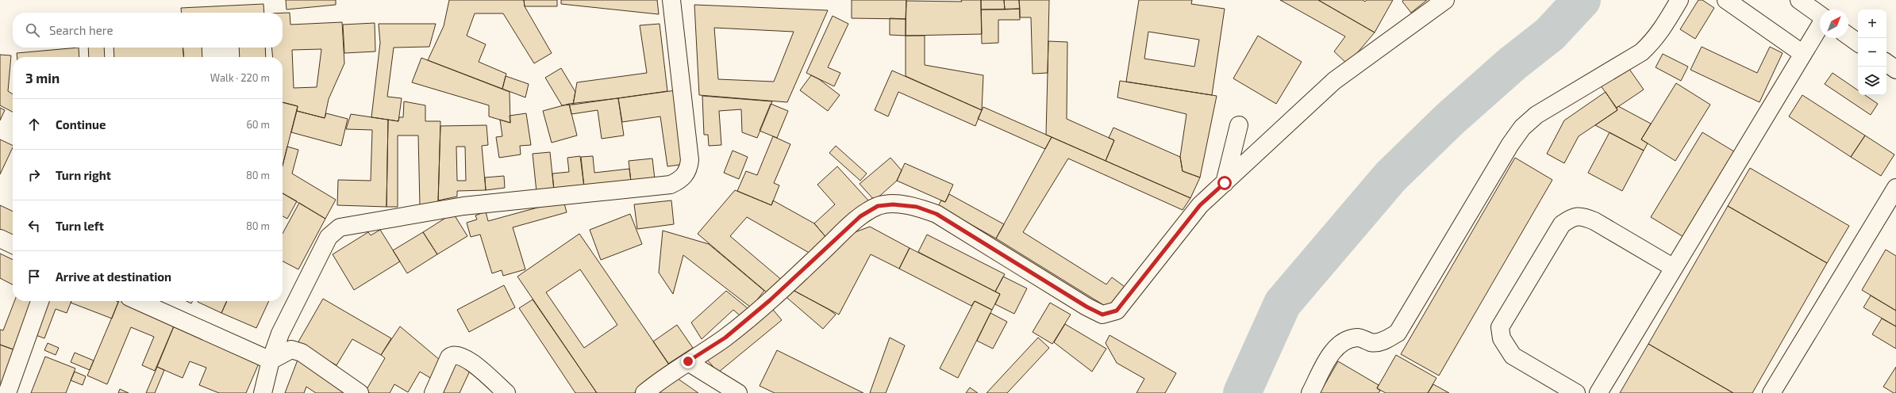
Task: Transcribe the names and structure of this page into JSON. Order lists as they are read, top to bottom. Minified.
{"north":"top right","page":{"map_buttons":["+","−"],"search":"Search here","heading":["3 min","Walk · 220 m"],"list":[["Continue","60 m"],["Turn right","80 m"],["Turn left","80 m"],"Arrive at destination"]}}
